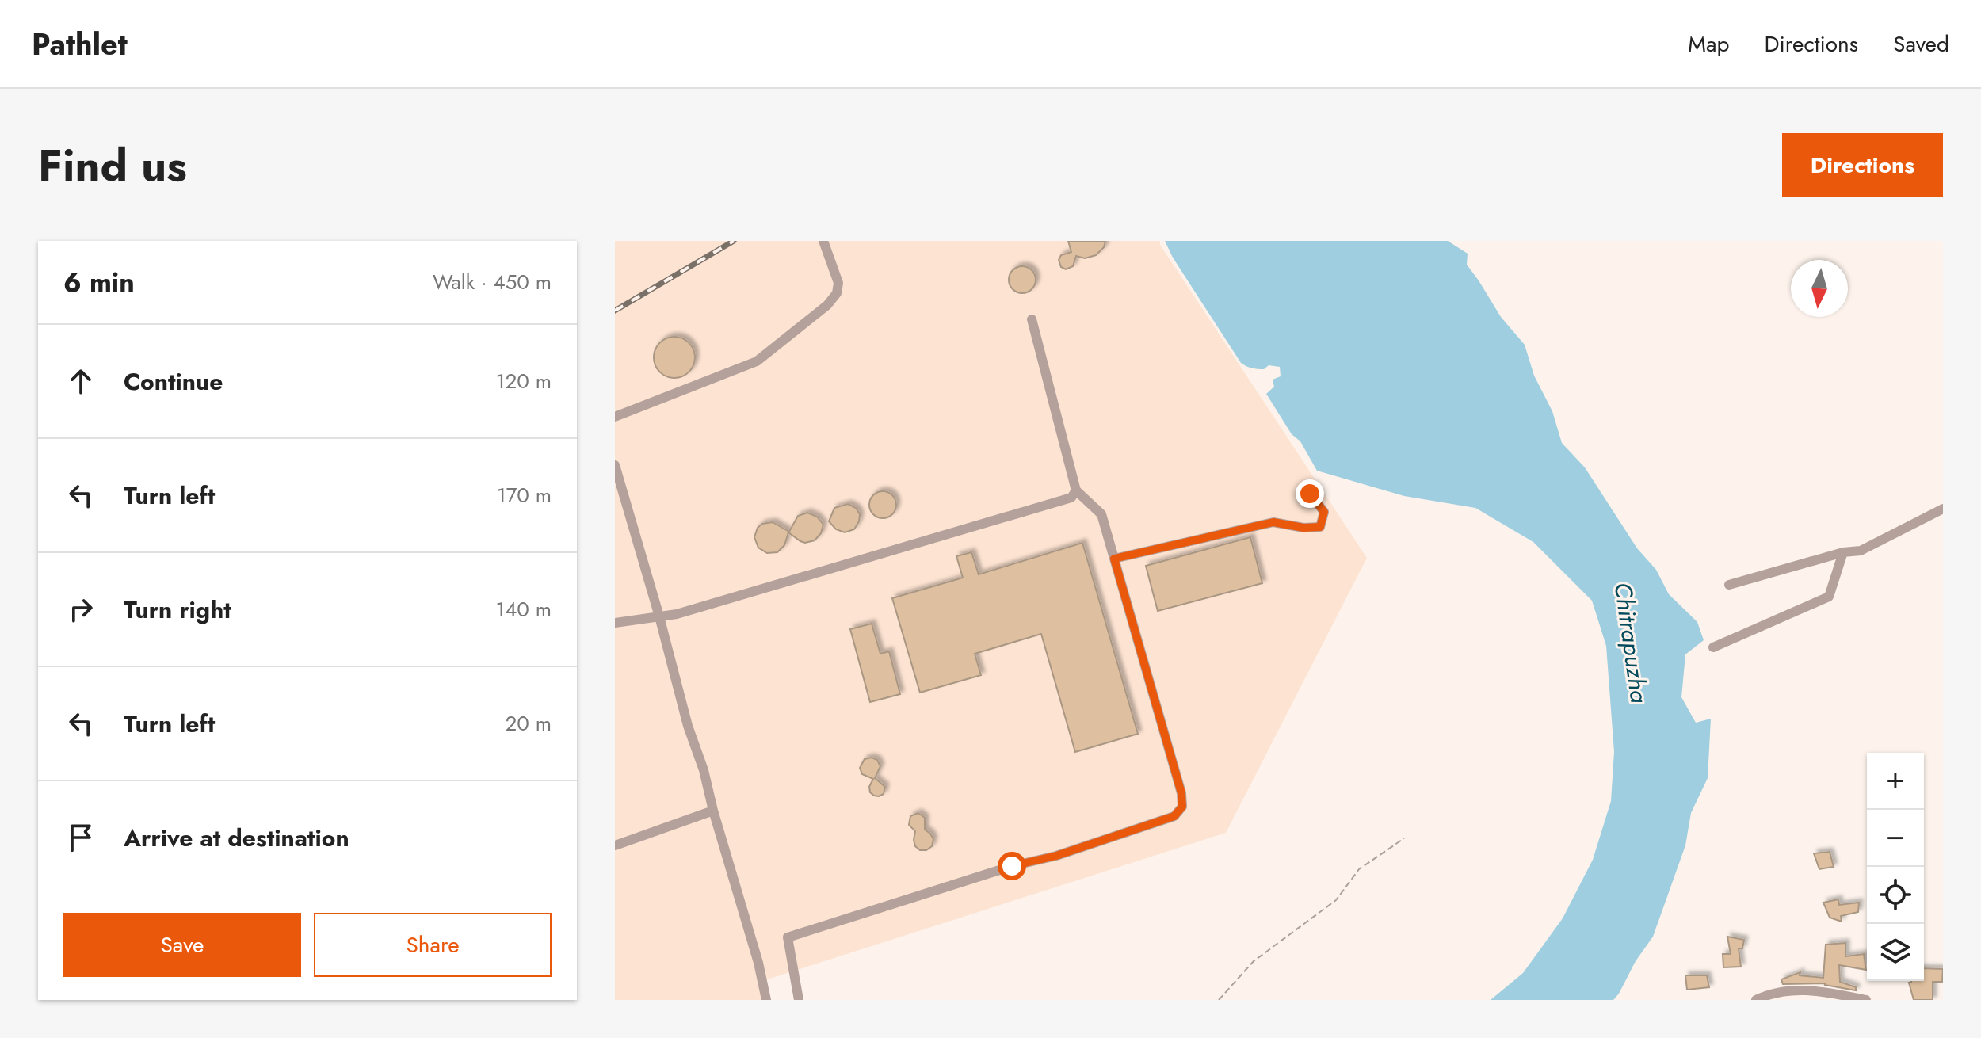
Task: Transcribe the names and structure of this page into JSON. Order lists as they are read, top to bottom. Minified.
{"water":["Chitrapuzha"],"north":"bottom","page":{"header":"Pathlet","nav":["Map","Directions","Saved"],"title":"Find us","buttons":["Directions",["Save","Share"]],"heading":["6 min","Walk · 450 m"],"list":[["Continue","120 m"],["Turn left","170 m"],["Turn right","140 m"],["Turn left","20 m"],"Arrive at destination"],"map_buttons":["+","−"]}}
